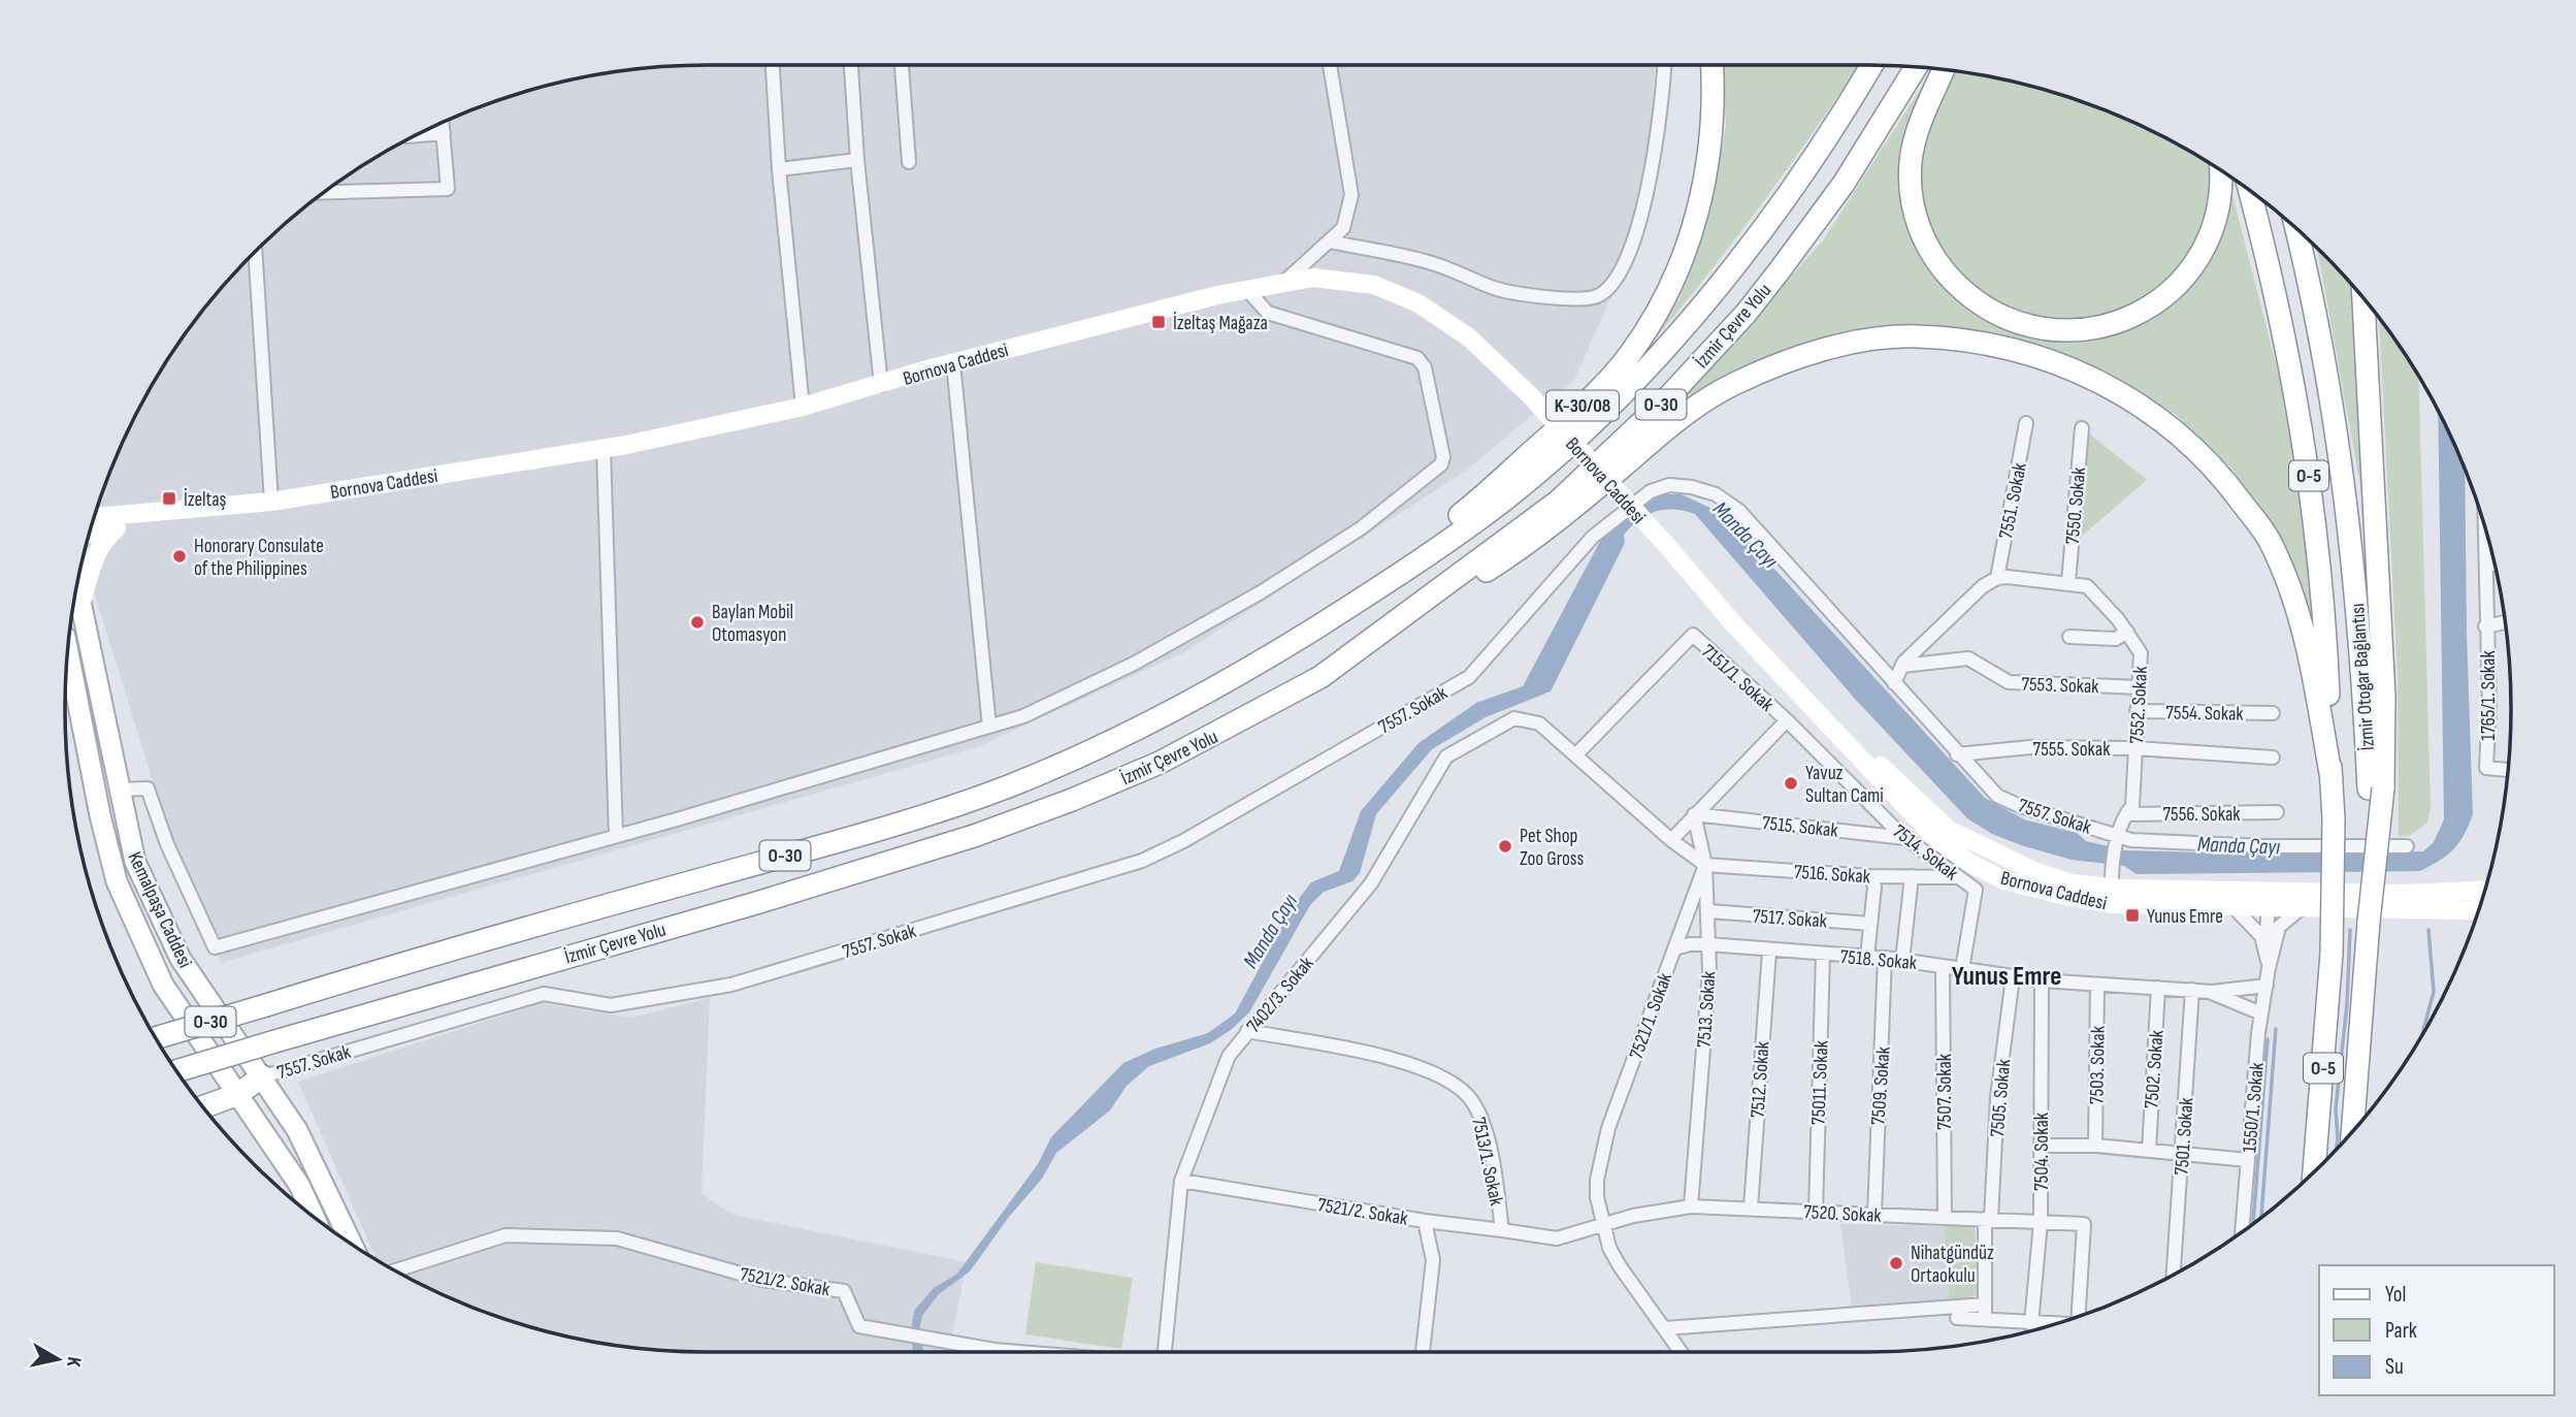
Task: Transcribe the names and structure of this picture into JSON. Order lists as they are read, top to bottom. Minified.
{"streets":{"highway":["İzmir Çevre Yolu","O-30","K-30/08","O-5","İzmir Otogar Bağlantısı"],"main road":["Bornova Caddesi","Kemalpaşa Caddesi"],"street":["7551. Sokak","7550. Sokak","7151/1. Sokak","7553. Sokak","1765/1. Sokak","7552. Sokak","7557. Sokak","7554. Sokak","7555. Sokak","7556. Sokak","7515. Sokak","7514. Sokak","7516. Sokak","7517. Sokak","7518. Sokak","7402/3. Sokak","7513. Sokak","7521/1. Sokak","7503. Sokak","7502. Sokak","7512. Sokak","75011. Sokak","7509. Sokak","7507. Sokak","7505. Sokak","1550/1. Sokak","7501. Sokak","7504. Sokak","7513/1. Sokak","7521/2. Sokak","7520. Sokak"]},"crossings":[["İzmir Çevre Yolu","K-30/08"],["Bornova Caddesi","İzmir Otogar Bağlantısı"],["Bornova Caddesi","7552. Sokak"],["Bornova Caddesi","1550/1. Sokak"],["7551. Sokak","7552. Sokak"],["7550. Sokak","7552. Sokak"],["7151/1. Sokak","7515. Sokak"],["7151/1. Sokak","7514. Sokak"],["7151/1. Sokak","7402/3. Sokak"],["7151/1. Sokak","7513. Sokak"],["7553. Sokak","7552. Sokak"],["7552. Sokak","7557. Sokak"],["7552. Sokak","7554. Sokak"],["7552. Sokak","7555. Sokak"],["7552. Sokak","7556. Sokak"],["7557. Sokak","7555. Sokak"],["7557. Sokak","Kemalpaşa Caddesi"],["7515. Sokak","7514. Sokak"],["7515. Sokak","7513. Sokak"],["7514. Sokak","7516. Sokak"],["7514. Sokak","7518. Sokak"],["7516. Sokak","7513. Sokak"],["7516. Sokak","7521/1. Sokak"],["7517. Sokak","7513. Sokak"],["7518. Sokak","7513. Sokak"],["7518. Sokak","7521/1. Sokak"],["7518. Sokak","7503. Sokak"],["7518. Sokak","7502. Sokak"],["7518. Sokak","7512. Sokak"],["7518. Sokak","75011. Sokak"],["7518. Sokak","7509. Sokak"],["7518. Sokak","7507. Sokak"],["7518. Sokak","7505. Sokak"],["7518. Sokak","1550/1. Sokak"],["7518. Sokak","7501. Sokak"],["7518. Sokak","7504. Sokak"],["7402/3. Sokak","7513/1. Sokak"],["7402/3. Sokak","7521/2. Sokak"],["7513. Sokak","7521/1. Sokak"],["7513. Sokak","7520. Sokak"],["7521/1. Sokak","7513/1. Sokak"],["7521/1. Sokak","7520. Sokak"],["7512. Sokak","7520. Sokak"],["75011. Sokak","7520. Sokak"],["7509. Sokak","7520. Sokak"],["7507. Sokak","7520. Sokak"],["7505. Sokak","7520. Sokak"],["7504. Sokak","7520. Sokak"],["7513/1. Sokak","7521/2. Sokak"],["7513/1. Sokak","7520. Sokak"]],"districts":["Yunus Emre"],"water":["Manda Çayı"],"places":{"transit":["İzeltaş Mağaza","İzeltaş","Yunus Emre"],"other":["Honorary Consulate of the Philippines","Baylan Mobil Otomasyon","Yavuz Sultan Cami","Pet Shop Zoo Gross","Nihatgündüz Ortaokulu"]},"legend":["Yol","Park","Su"],"north":"right"}
